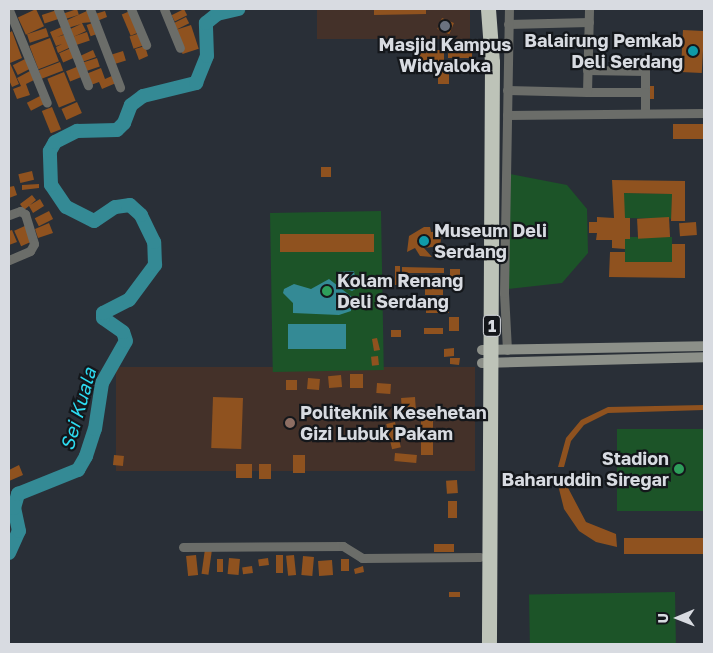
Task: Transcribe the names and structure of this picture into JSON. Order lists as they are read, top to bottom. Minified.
{"streets":{"highway":["1"]},"water":["Sei Kuala"],"places":["Masjid Kampus Widyaloka","Balairung Pemkab Deli Serdang","Museum Deli Serdang","Kolam Renang Deli Serdang","Politeknik Kesehetan Gizi Lubuk Pakam","Stadion Baharuddin Siregar"],"north":"left"}
